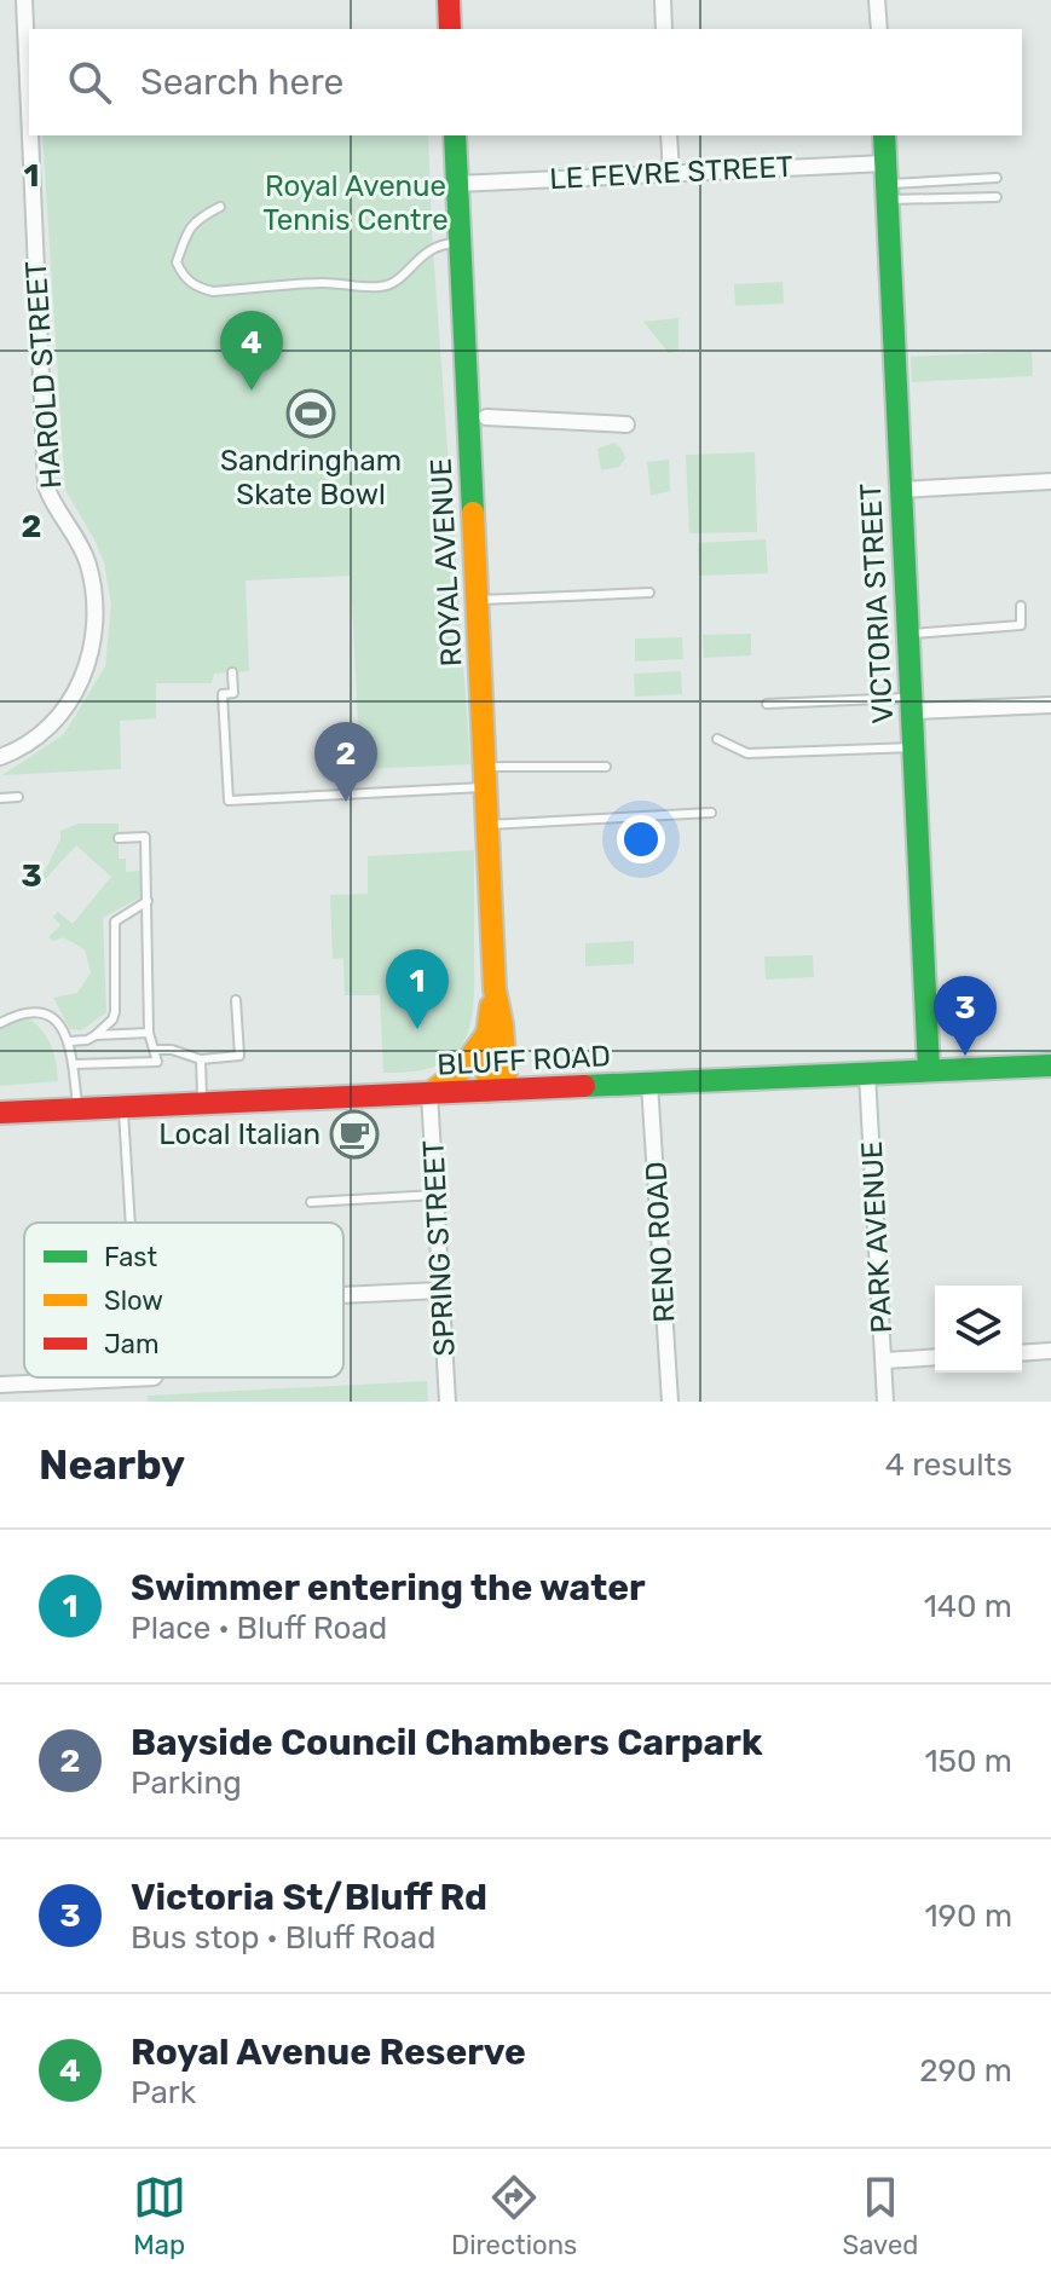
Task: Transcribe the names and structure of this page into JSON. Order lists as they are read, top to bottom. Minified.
{"streets":{"street":["LE FEVRE STREET","HAROLD STREET","ROYAL AVENUE","VICTORIA STREET","BLUFF ROAD","PARK AVENUE","RENO ROAD","SPRING STREET"]},"crossings":[["LE FEVRE STREET","ROYAL AVENUE"],["LE FEVRE STREET","VICTORIA STREET"],["ROYAL AVENUE","BLUFF ROAD"],["VICTORIA STREET","BLUFF ROAD"],["BLUFF ROAD","PARK AVENUE"],["BLUFF ROAD","RENO ROAD"],["BLUFF ROAD","SPRING STREET"]],"parks":["Royal Avenue Tennis Centre"],"places":{"sports":["Sandringham Skate Bowl"],"cafe":["Local Italian"]},"legend":["Fast","Slow","Jam"],"page":{"search":"Search here","pins":["4","2","1","3"],"heading":["Nearby","4 results"],"list":[{"mark":"1","name":"Swimmer entering the water","note":"Place · Bluff Road","value":"140 m"},{"mark":"2","name":"Bayside Council Chambers Carpark","note":"Parking","value":"150 m"},{"mark":"3","name":"Victoria St/Bluff Rd","note":"Bus stop · Bluff Road","value":"190 m"},{"mark":"4","name":"Royal Avenue Reserve","note":"Park","value":"290 m"}],"nav":["Map","Directions","Saved"]},"grid":{"rows":["1","2","3"]}}
